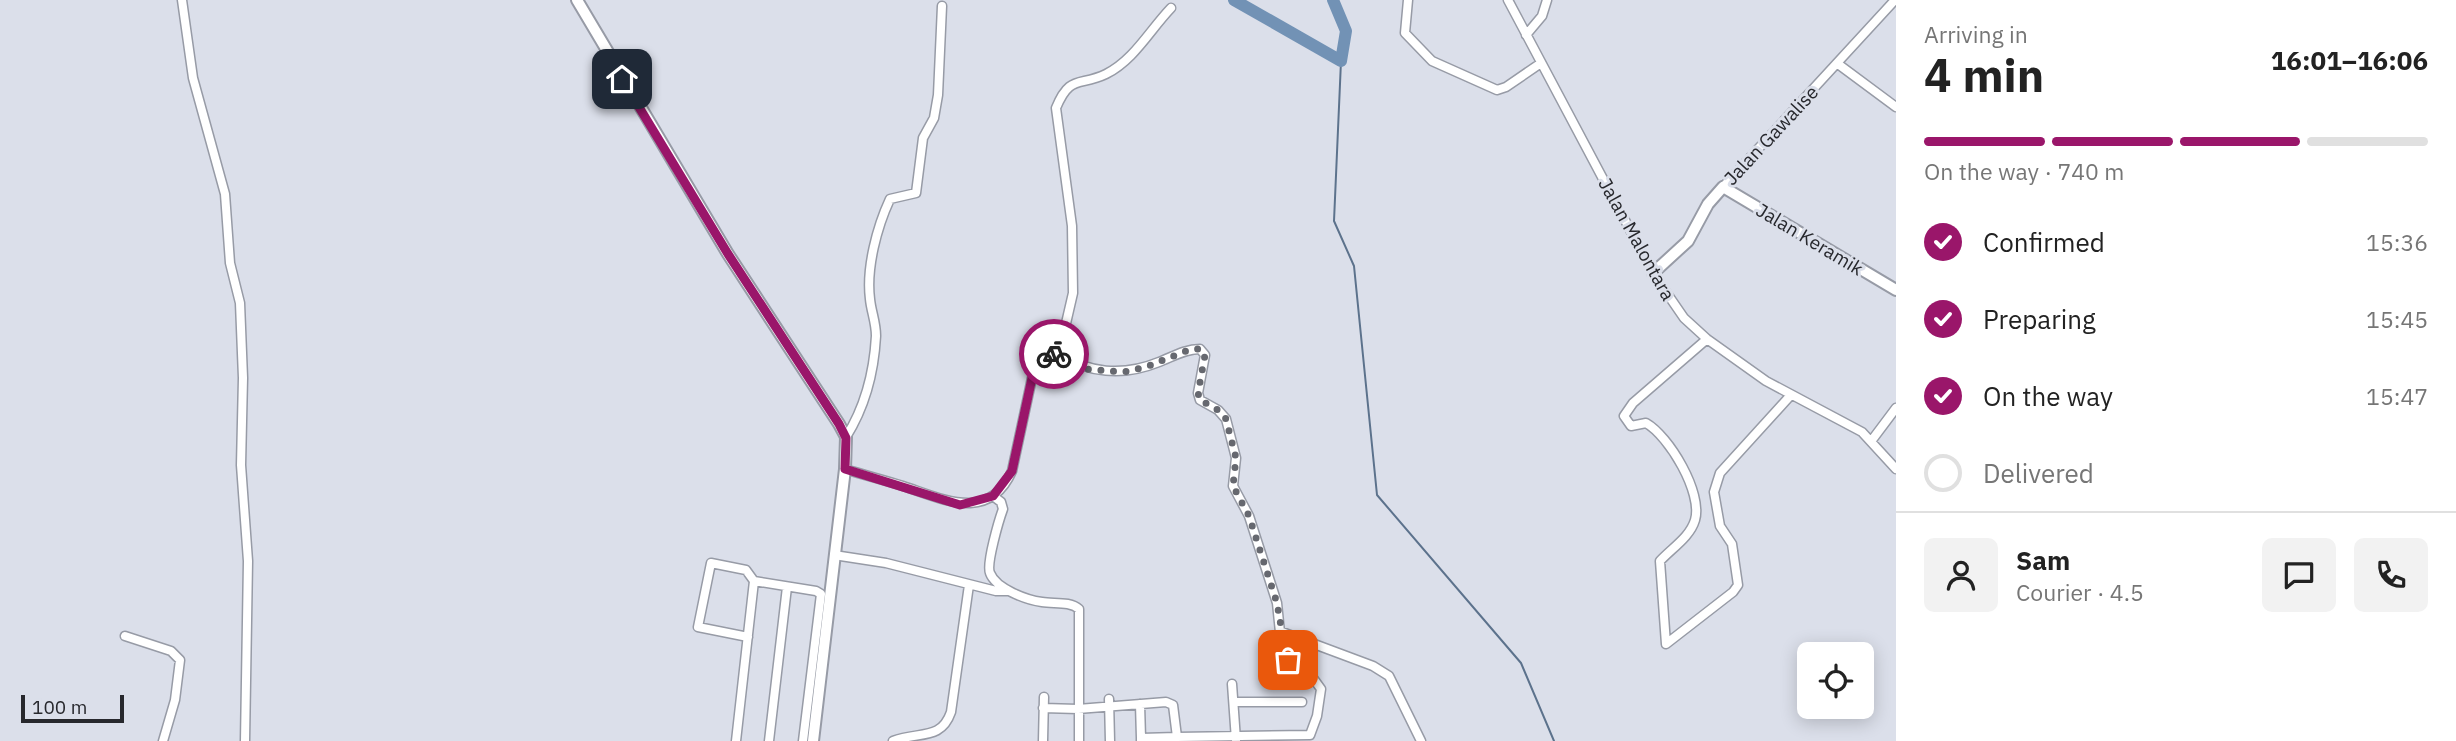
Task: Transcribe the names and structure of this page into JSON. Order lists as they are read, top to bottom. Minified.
{"streets":{"street":["Jalan Gawalise","Jalan Malontara","Jalan Keramik"]},"crossings":[["Jalan Gawalise","Jalan Malontara"],["Jalan Gawalise","Jalan Keramik"]],"scale_bar":"100 m","page":{"heading":["4 min","Arriving in","16:01–16:06"],"panel":["Sam","Courier · 4.5"],"bar":"On the way · 740 m","list":[["Confirmed","15:36"],["Preparing","15:45"],["On the way","15:47"],"Delivered"],"scale":"100 m"}}
